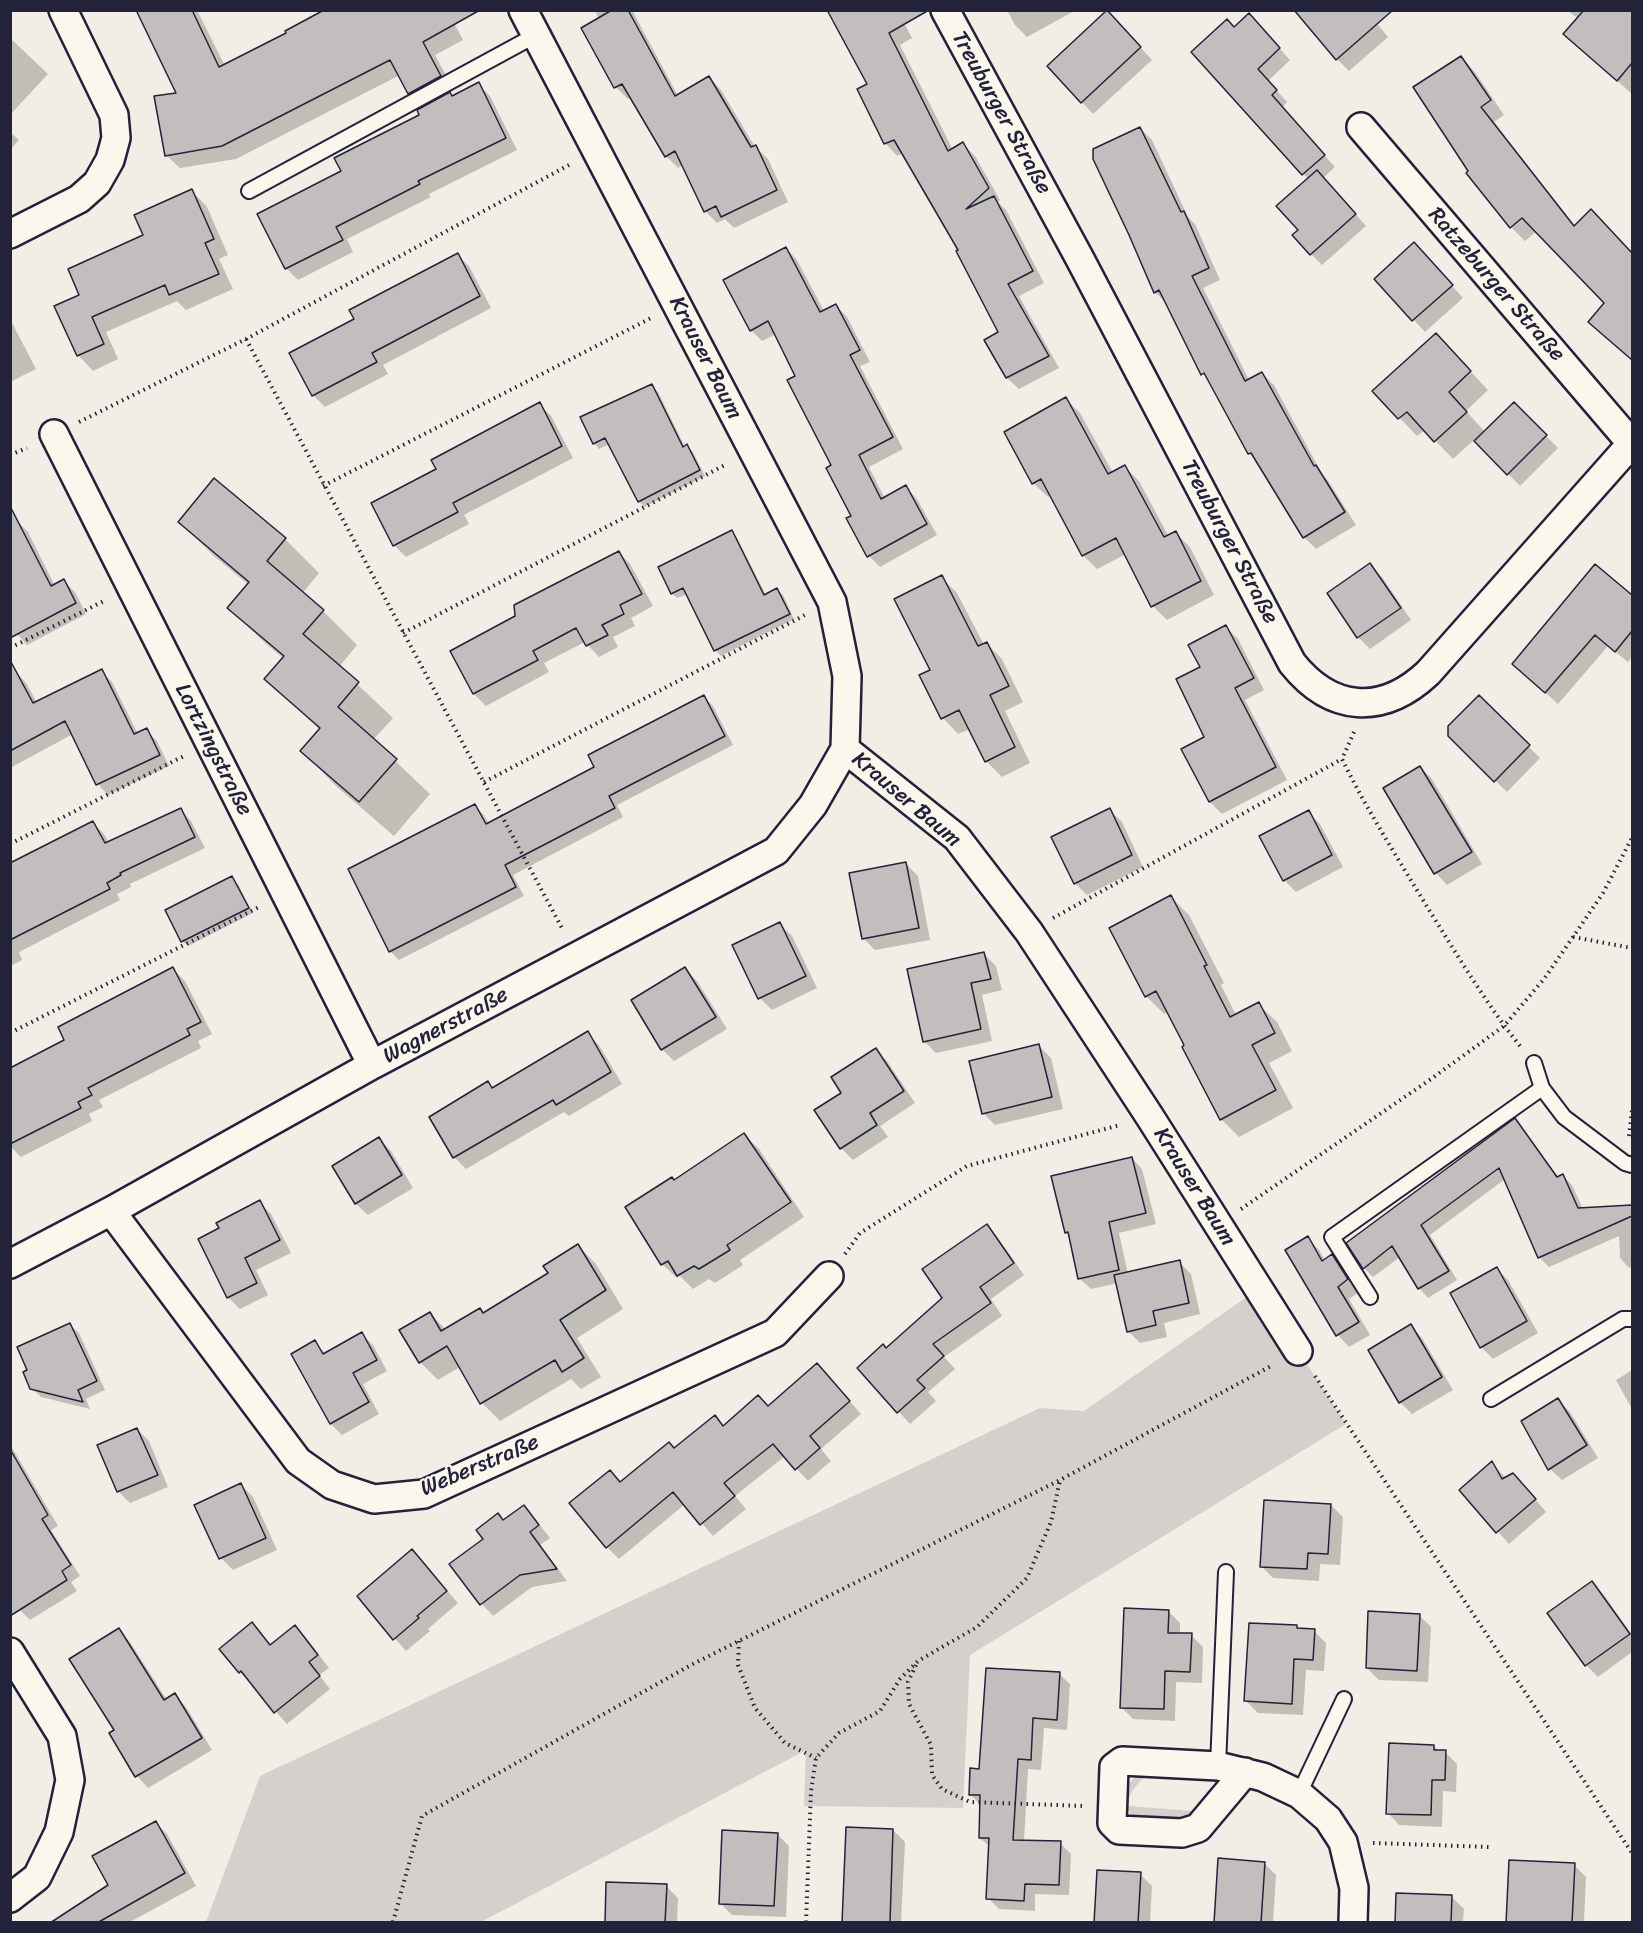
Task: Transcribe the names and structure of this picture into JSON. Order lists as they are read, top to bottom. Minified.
{"streets":{"street":["Treuburger Straße","Ratzeburger Straße","Krauser Baum","Lortzingstraße","Wagnerstraße","Weberstraße"]},"crossings":[["Treuburger Straße","Ratzeburger Straße"],["Krauser Baum","Wagnerstraße"],["Lortzingstraße","Wagnerstraße"],["Wagnerstraße","Weberstraße"]]}
